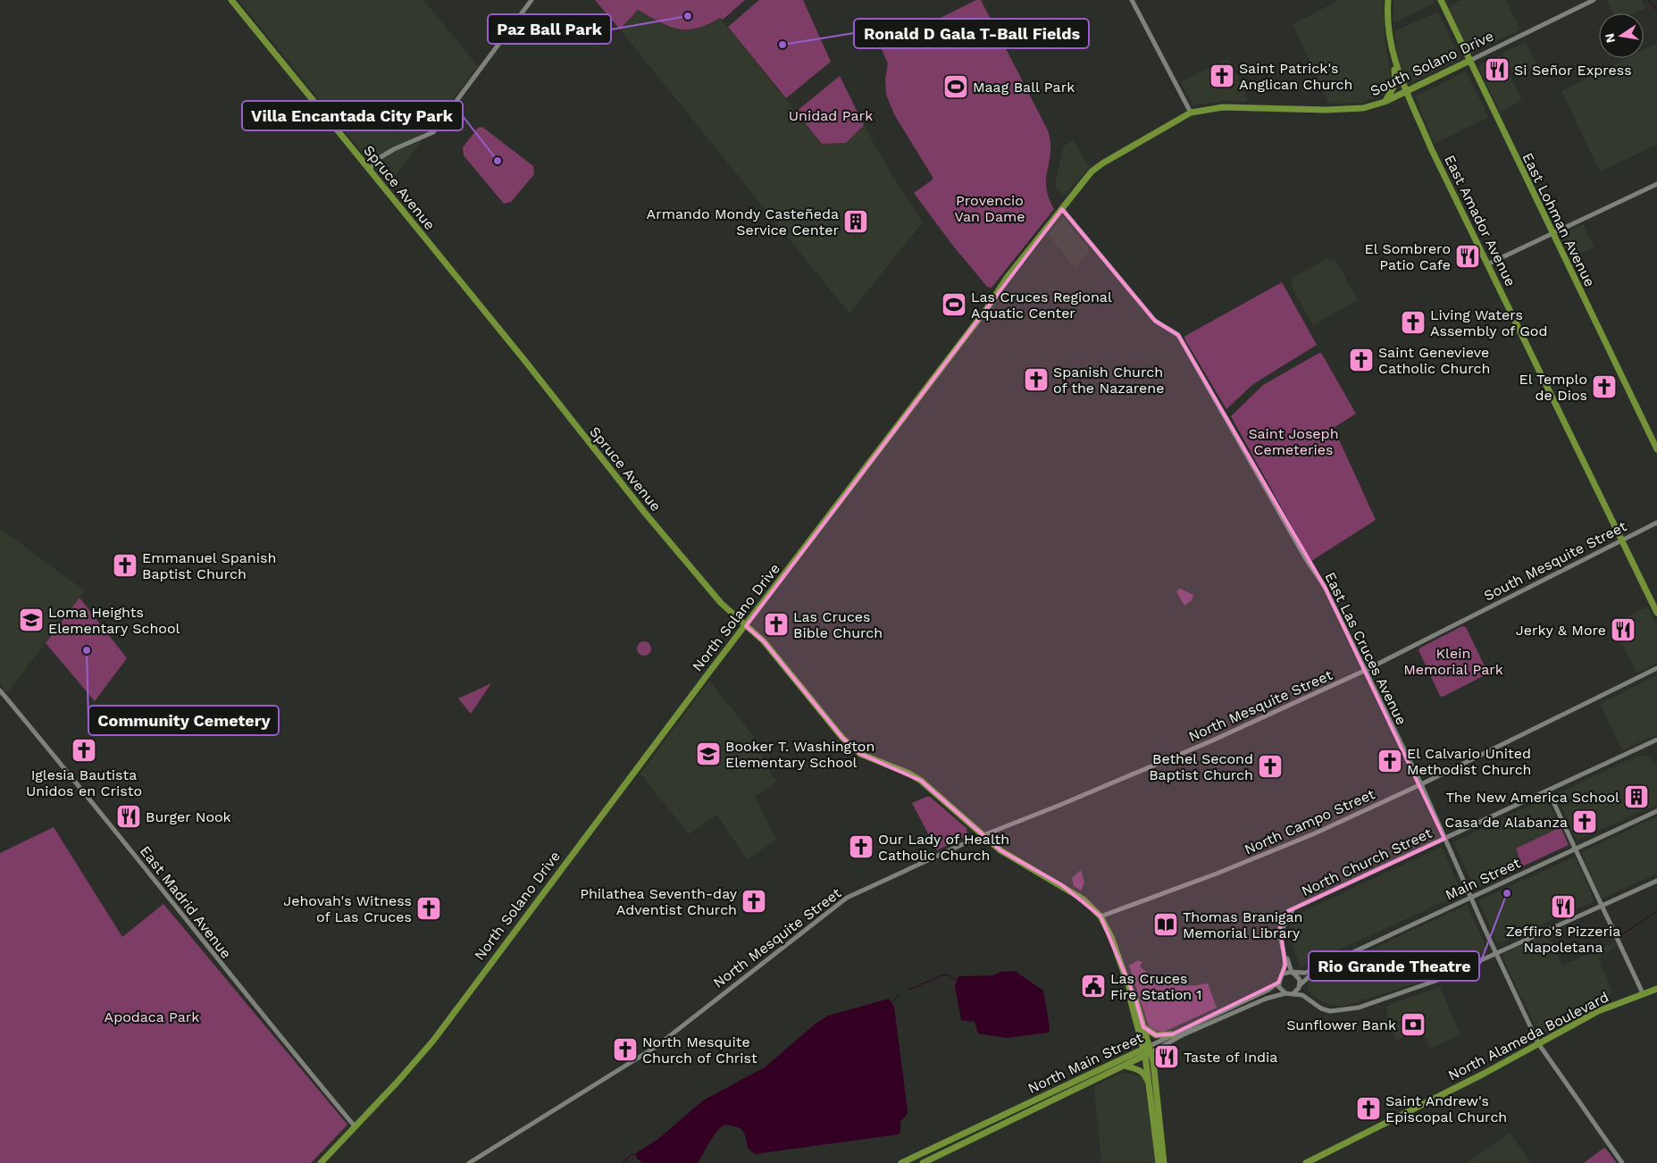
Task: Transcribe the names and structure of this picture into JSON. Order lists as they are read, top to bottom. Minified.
{"streets":{"main road":["South Solano Drive","Spruce Avenue","East Lohman Avenue","East Amador Avenue","North Solano Drive","North Alameda Boulevard","North Main Street"],"street":["South Mesquite Street","East Las Cruces Avenue","North Mesquite Street","North Campo Street","North Church Street","Main Street","East Madrid Avenue"]},"crossings":[["South Solano Drive","East Lohman Avenue"],["South Solano Drive","East Amador Avenue"],["South Solano Drive","North Solano Drive"],["Spruce Avenue","North Solano Drive"],["Spruce Avenue","North Mesquite Street"],["Spruce Avenue","North Campo Street"],["East Amador Avenue","South Mesquite Street"],["South Mesquite Street","North Mesquite Street"],["North Solano Drive","East Las Cruces Avenue"],["North Solano Drive","East Madrid Avenue"],["East Las Cruces Avenue","North Mesquite Street"],["East Las Cruces Avenue","North Campo Street"],["East Las Cruces Avenue","North Church Street"],["East Las Cruces Avenue","Main Street"],["East Las Cruces Avenue","North Alameda Boulevard"],["North Church Street","Main Street"],["North Church Street","North Main Street"],["Main Street","North Main Street"]],"parks":["Unidad Park","Provencio Van Dame","Saint Joseph Cemeteries","Klein Memorial Park","Apodaca Park"],"places":{"other":["Paz Ball Park","Ronald D Gala T-Ball Fields","Villa Encantada City Park","Community Cemetery","Rio Grande Theatre"],"restaurant":["Si Señor Express","El Sombrero Patio Cafe","Jerky & More","Burger Nook","Zeffiro's Pizzeria Napoletana","Taste of India"],"church":["Saint Patrick's Anglican Church","Living Waters Assembly of God","Saint Genevieve Catholic Church","Spanish Church of the Nazarene","El Templo de Dios","Emmanuel Spanish Baptist Church","Las Cruces Bible Church","Iglesia Bautista Unidos en Cristo","El Calvario United Methodist Church","Bethel Second Baptist Church","Casa de Alabanza","Our Lady of Health Catholic Church","Philathea Seventh-day Adventist Church","Jehovah's Witness of Las Cruces","North Mesquite Church of Christ","Saint Andrew's Episcopal Church"],"sports":["Maag Ball Park","Las Cruces Regional Aquatic Center"],"building":["Armando Mondy Casteñeda Service Center","The New America School"],"school or university":["Loma Heights Elementary School","Booker T. Washington Elementary School"],"library":["Thomas Branigan Memorial Library"],"public building":["Las Cruces Fire Station 1"],"bank":["Sunflower Bank"]},"north":"left"}
